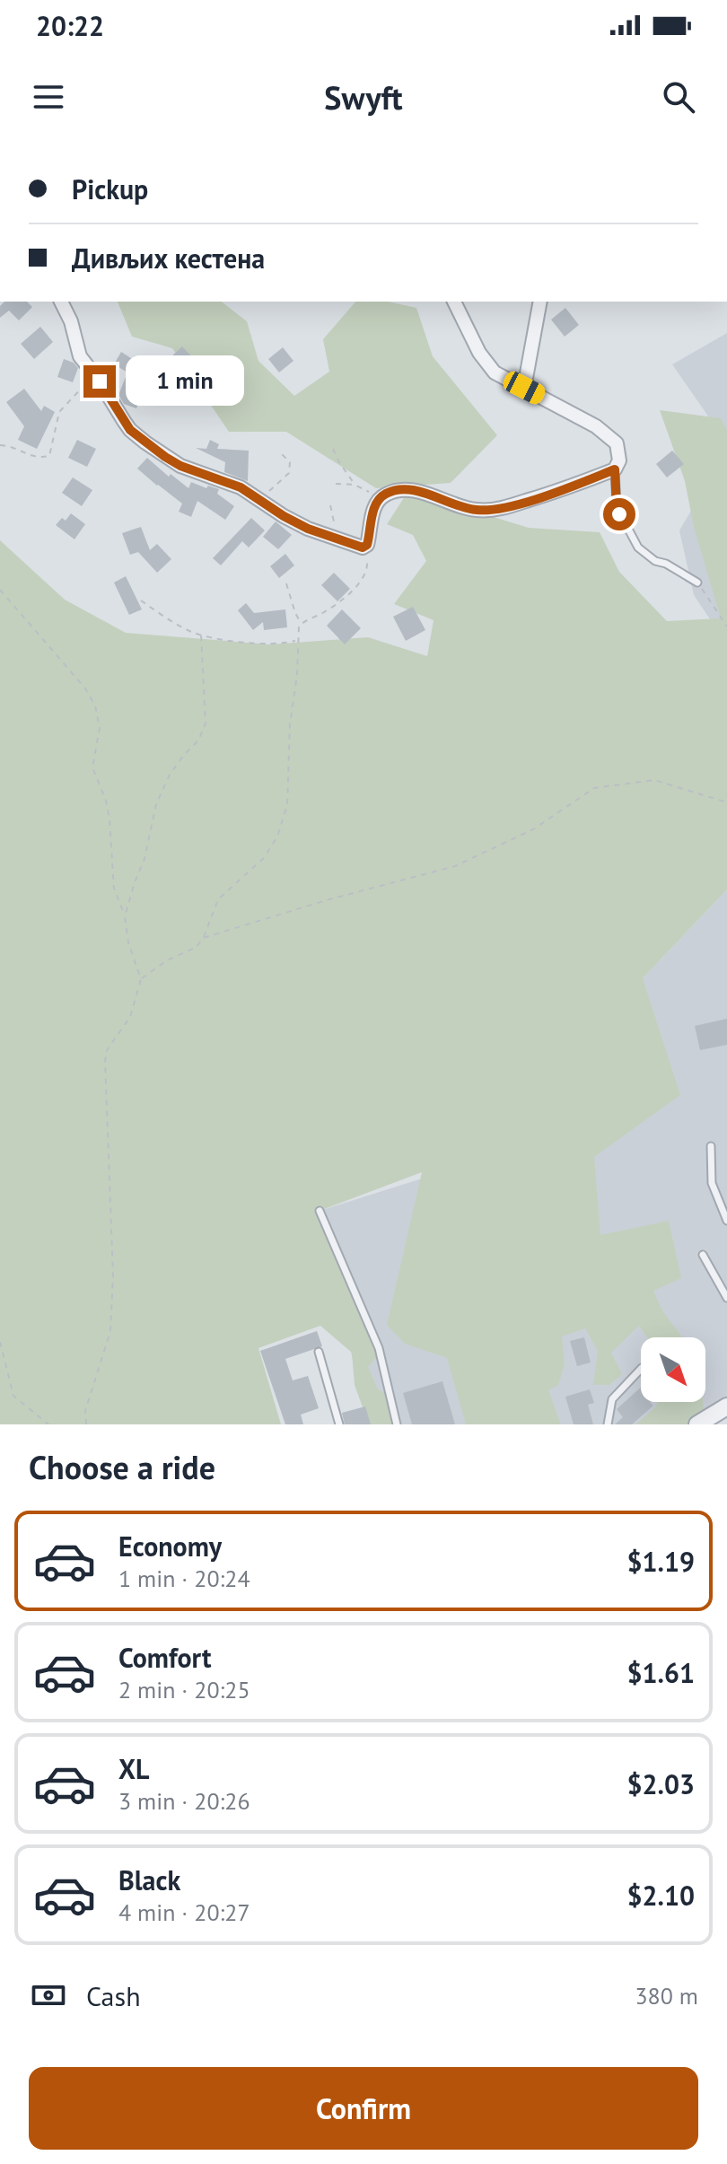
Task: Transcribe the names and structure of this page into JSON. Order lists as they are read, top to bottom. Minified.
{"north":"bottom right","page":{"status":"20:22","header":"Swyft","banner":["Pickup","Дивљих кестена"],"bubble":"1 min","heading":"Choose a ride","list":[{"name":"Economy","note":"1 min · 20:24","value":"$1.19"},{"name":"Comfort","note":"2 min · 20:25","value":"$1.61"},{"name":"XL","note":"3 min · 20:26","value":"$2.03"},{"name":"Black","note":"4 min · 20:27","value":"$2.10"}],"pay":["Cash","380 m"],"buttons":"Confirm"}}
